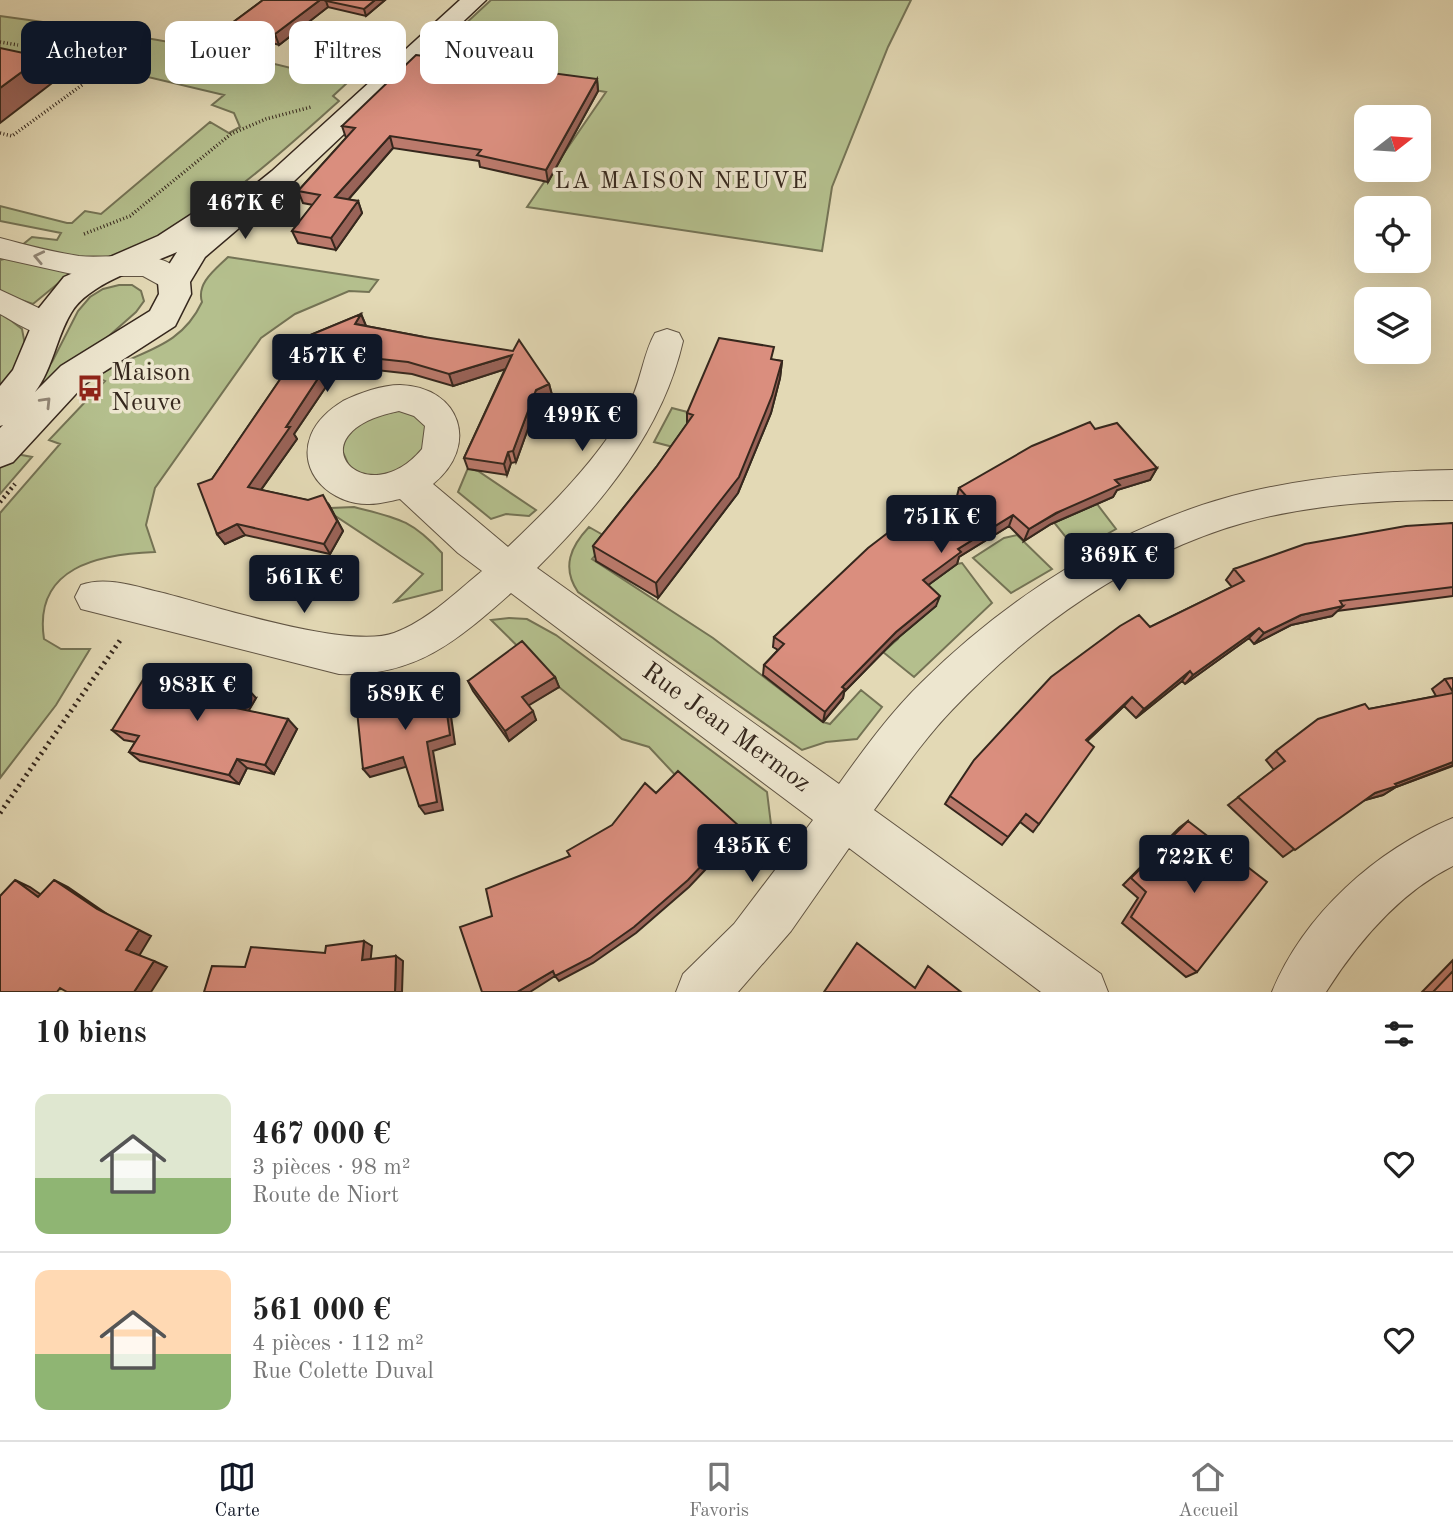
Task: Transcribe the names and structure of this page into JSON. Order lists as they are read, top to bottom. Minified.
{"streets":{"street":["Rue Jean Mermoz"]},"districts":["LA MAISON NEUVE"],"places":{"bus stop":["Maison Neuve"]},"north":"right","page":{"chip":["Acheter","Louer","Filtres","Nouveau"],"price":["467K €","457K €","499K €","751K €","369K €","561K €","983K €","589K €","435K €","722K €"],"heading":"10 biens","list":[{"name":"467 000 €","note":"3 pièces · 98 m² · Route de Niort"},{"name":"561 000 €","note":"4 pièces · 112 m² · Rue Colette Duval"}],"tabs":["Carte","Favoris","Accueil"]}}
